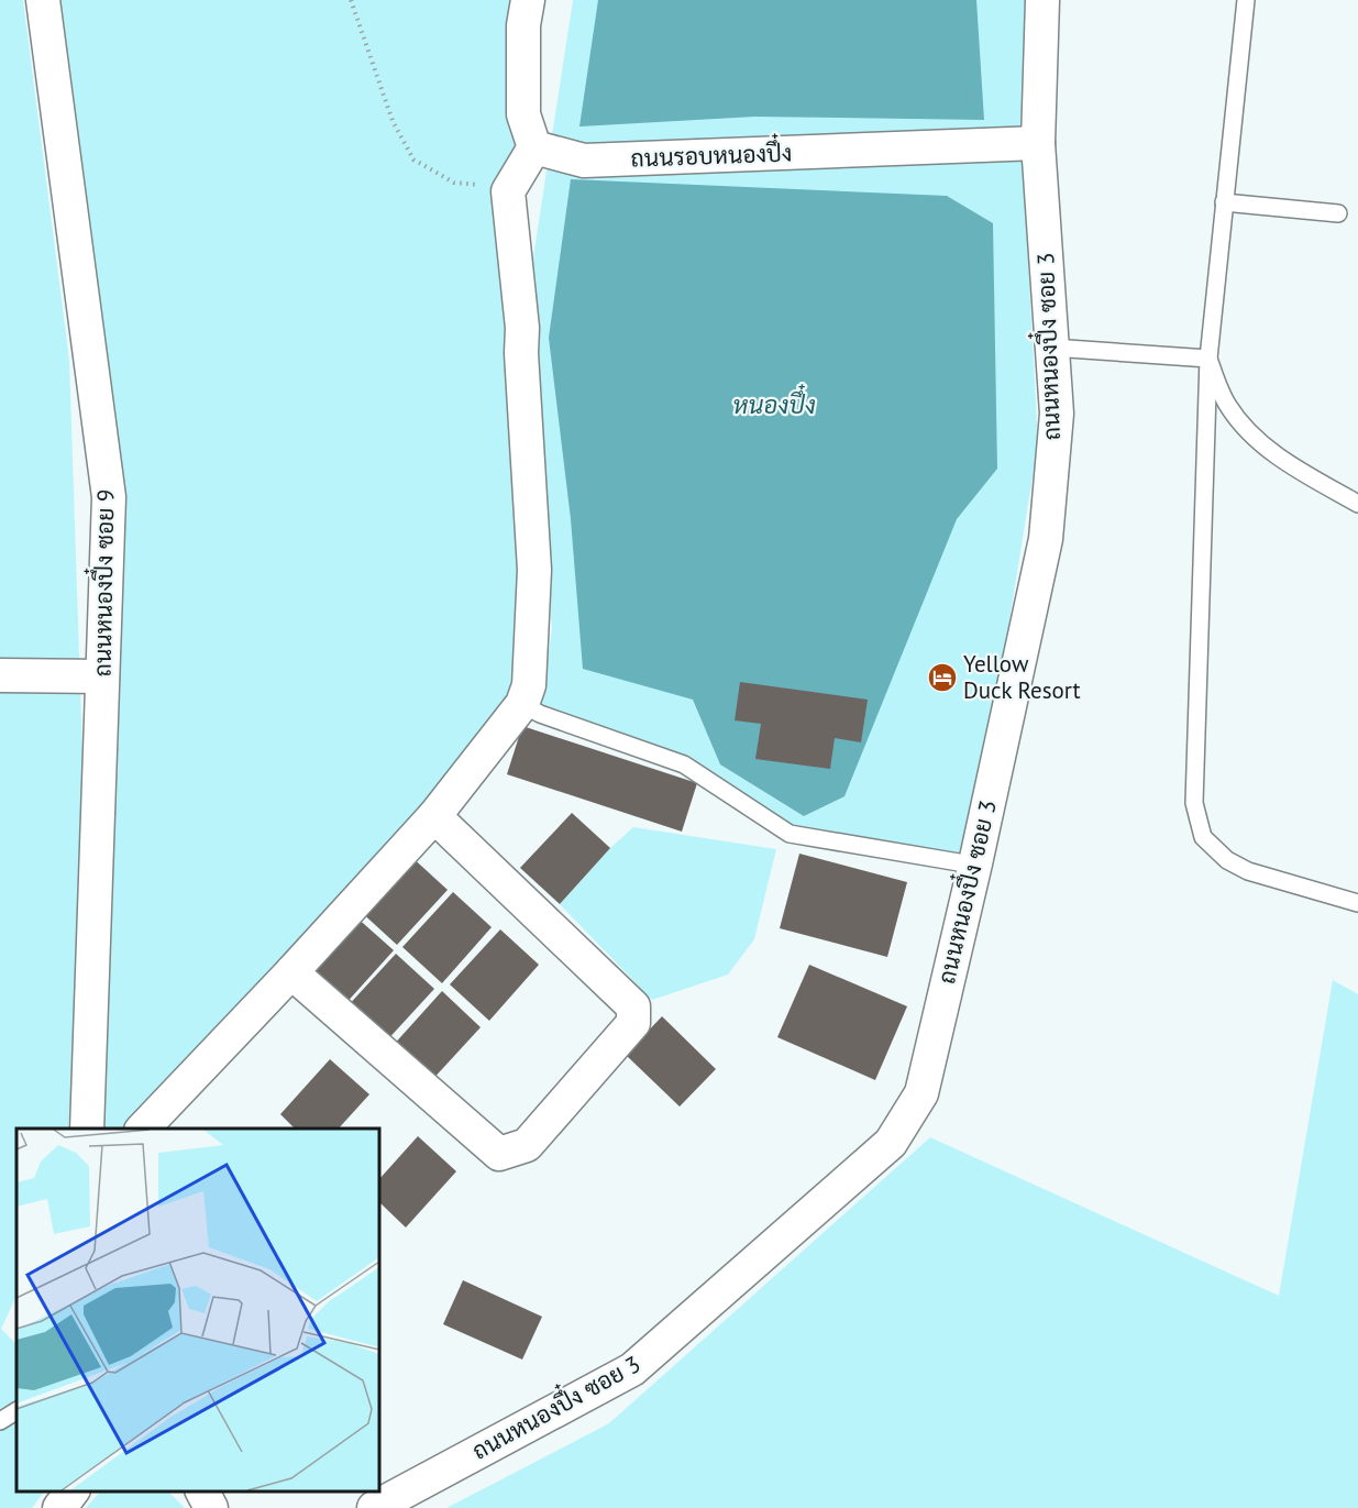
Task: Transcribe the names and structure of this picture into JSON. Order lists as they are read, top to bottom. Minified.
{"streets":{"street":["ถนนรอบหนองปึ๋ง","ถนนหนองปึ๋ง ซอย 3","ถนนหนองปึ๋ง ซอย 9"]},"crossings":[["ถนนรอบหนองปึ๋ง","ถนนหนองปึ๋ง ซอย 3"]],"water":["หนองปึ๋ง"],"places":{"hotel":["Yellow Duck Resort"]}}
